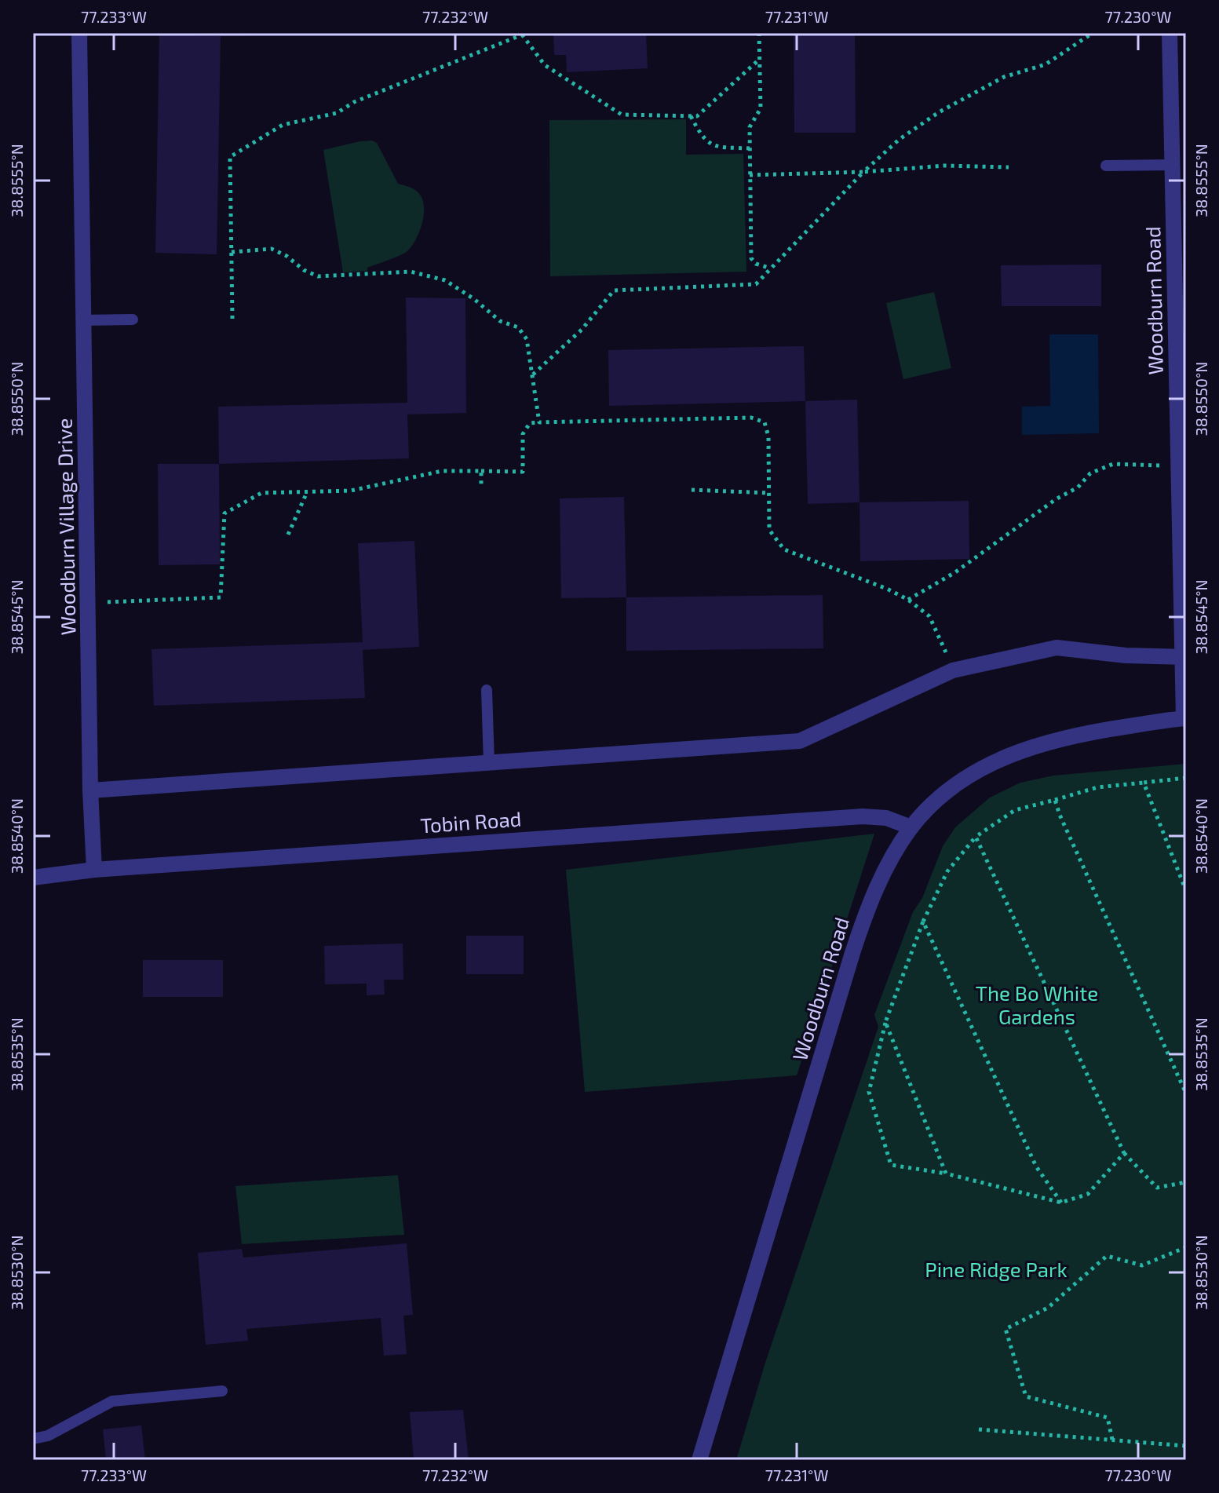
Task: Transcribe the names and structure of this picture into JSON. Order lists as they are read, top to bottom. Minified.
{"streets":{"street":["Woodburn Road","Woodburn Village Drive","Tobin Road"]},"crossings":[["Woodburn Road","Tobin Road"],["Woodburn Village Drive","Tobin Road"]],"parks":["The Bo White Gardens","Pine Ridge Park"],"coordinates":["77.233°W","77.232°W","77.231°W","77.230°W","38.8555°N","38.8550°N","38.8545°N","38.8540°N","38.8535°N","38.8530°N"]}
